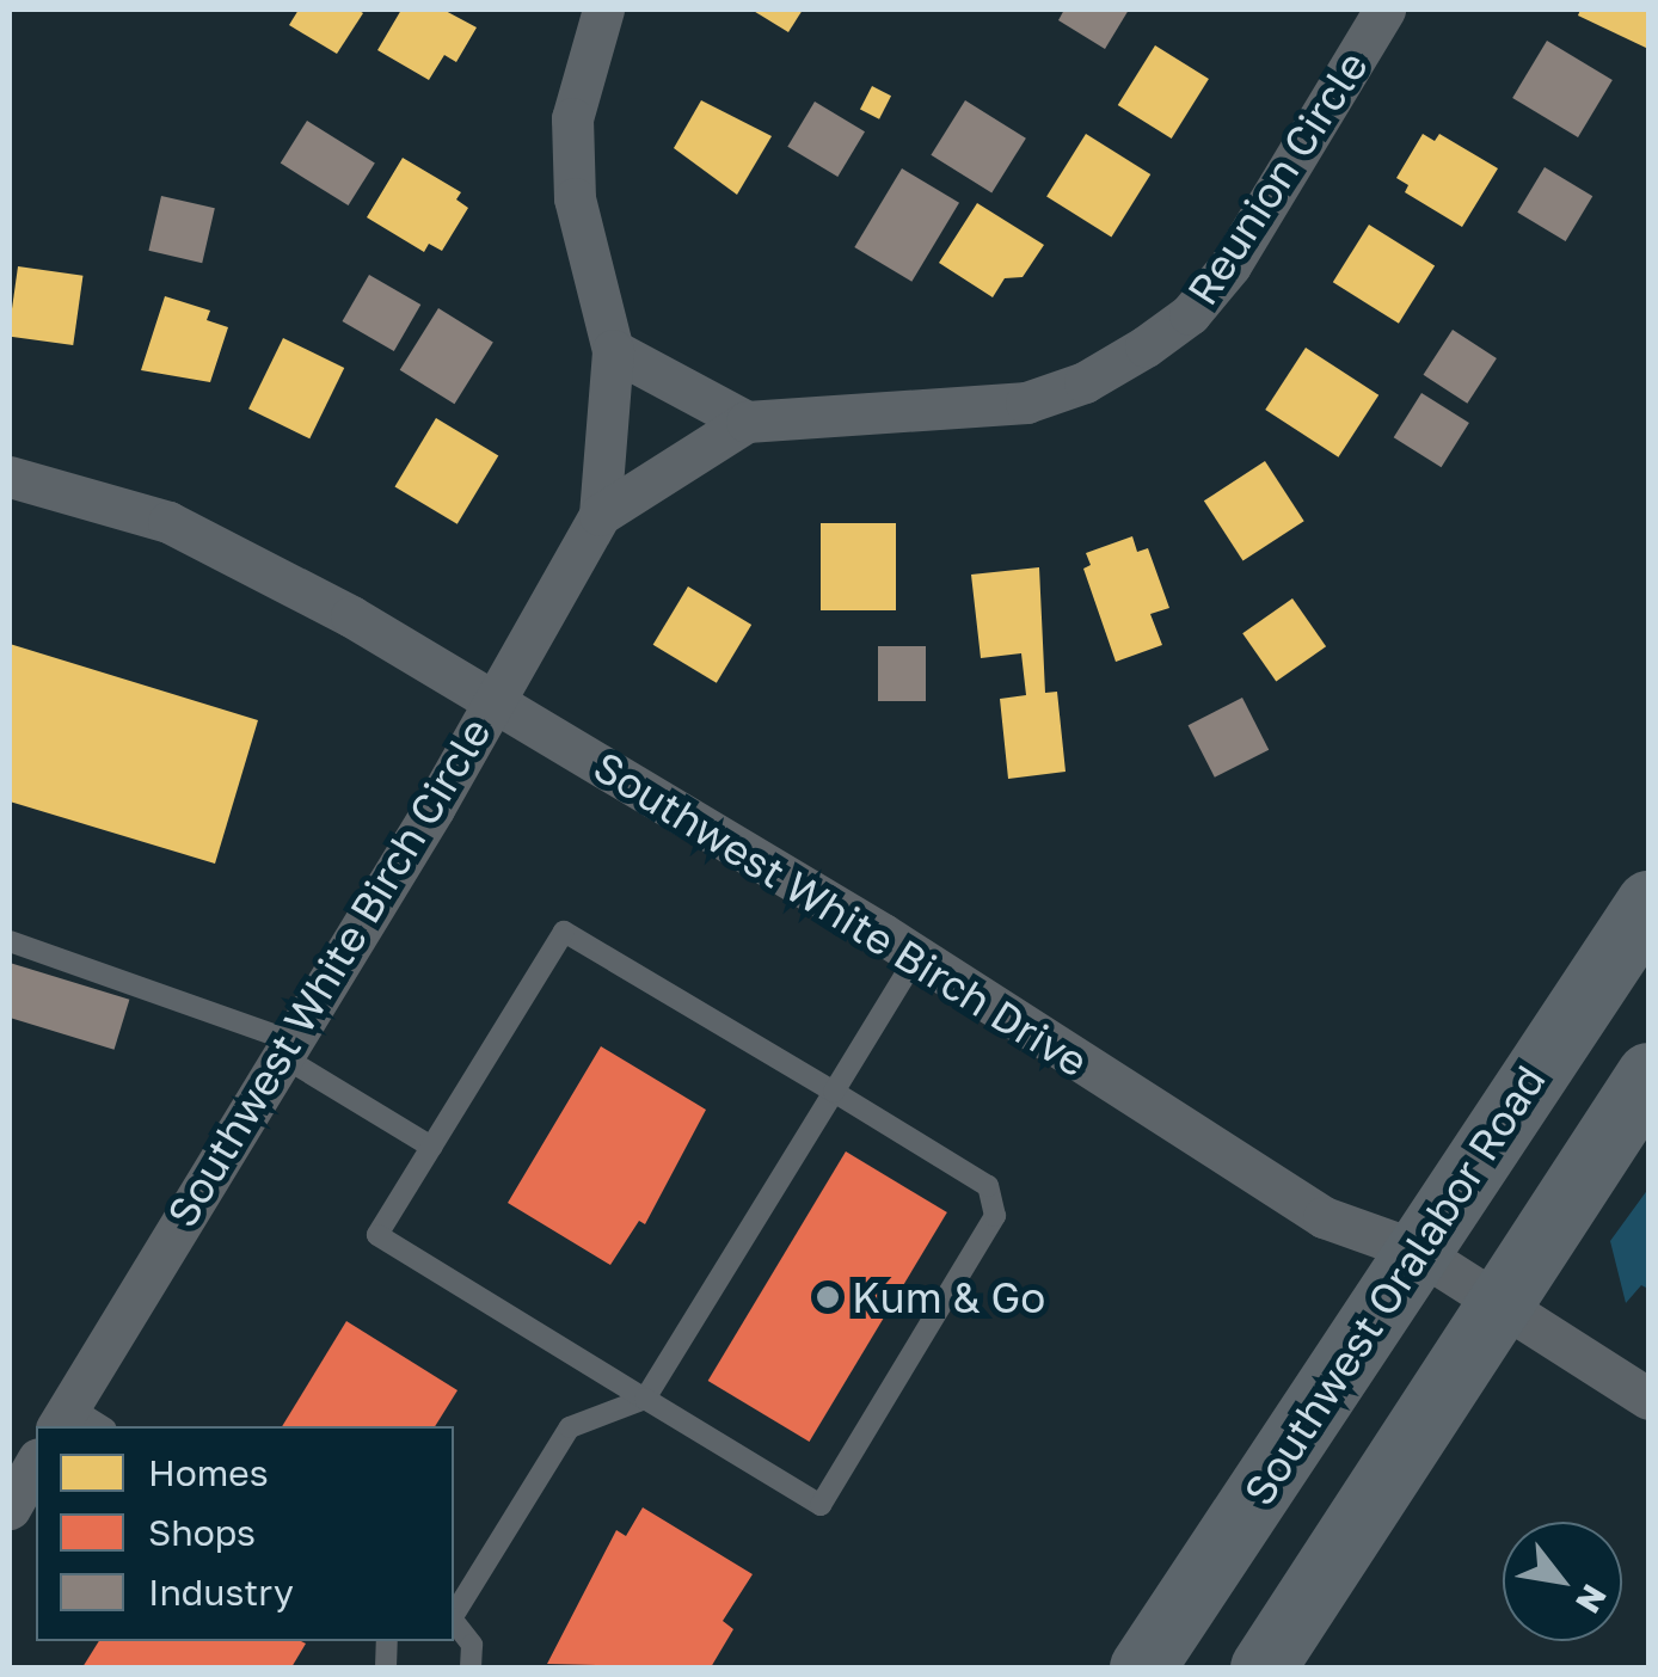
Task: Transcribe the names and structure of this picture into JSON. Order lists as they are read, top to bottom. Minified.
{"streets":{"main road":["Southwest Oralabor Road"],"street":["Reunion Circle","Southwest White Birch Drive","Southwest White Birch Circle"]},"crossings":[["Reunion Circle","Southwest White Birch Circle"],["Southwest White Birch Drive","Southwest White Birch Circle"],["Southwest White Birch Drive","Southwest Oralabor Road"]],"places":["Kum & Go"],"legend":["Homes","Shops","Industry"],"north":"bottom right"}
